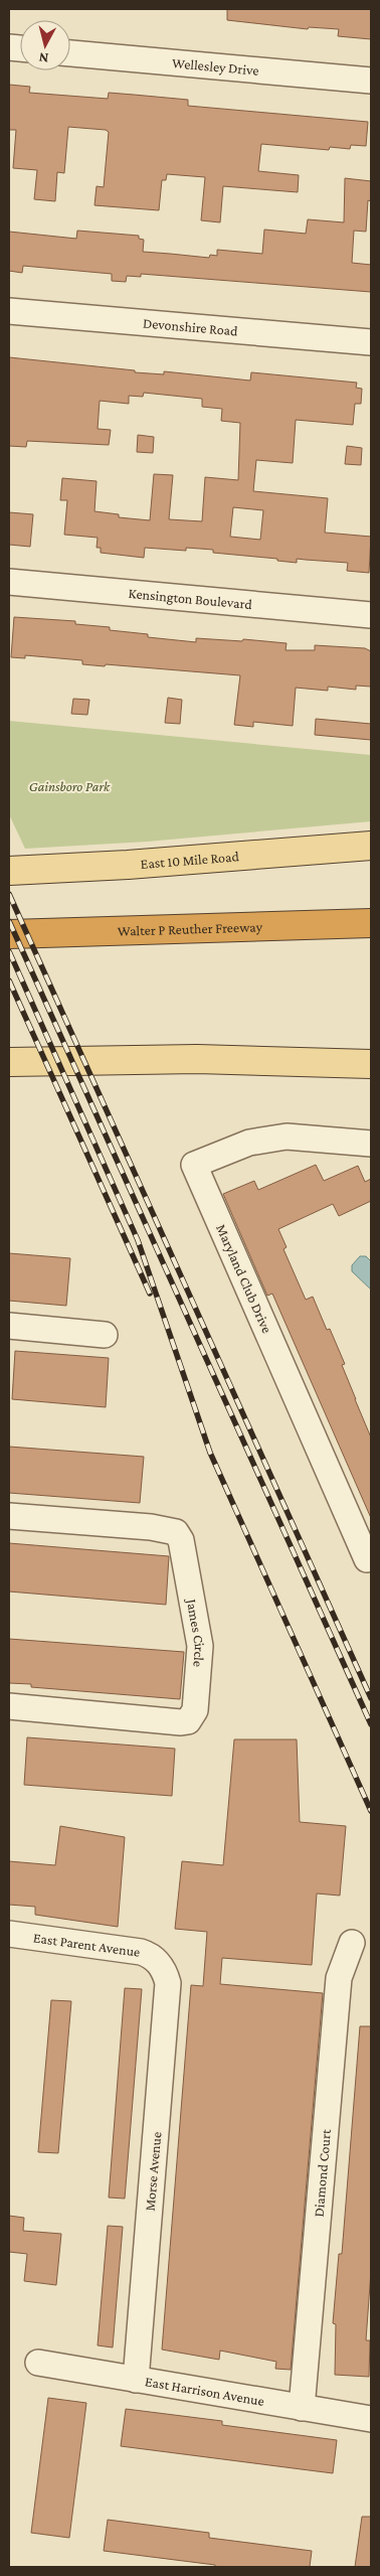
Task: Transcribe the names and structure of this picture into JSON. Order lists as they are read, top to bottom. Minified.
{"streets":{"highway":["Walter P Reuther Freeway"],"main road":["East 10 Mile Road"],"street":["Wellesley Drive","Devonshire Road","Kensington Boulevard","Maryland Club Drive","James Circle","East Parent Avenue","Morse Avenue","Diamond Court","East Harrison Avenue"]},"crossings":[["East Parent Avenue","Morse Avenue"],["Morse Avenue","East Harrison Avenue"],["Diamond Court","East Harrison Avenue"]],"parks":["Gainsboro Park"],"north":"bottom"}
